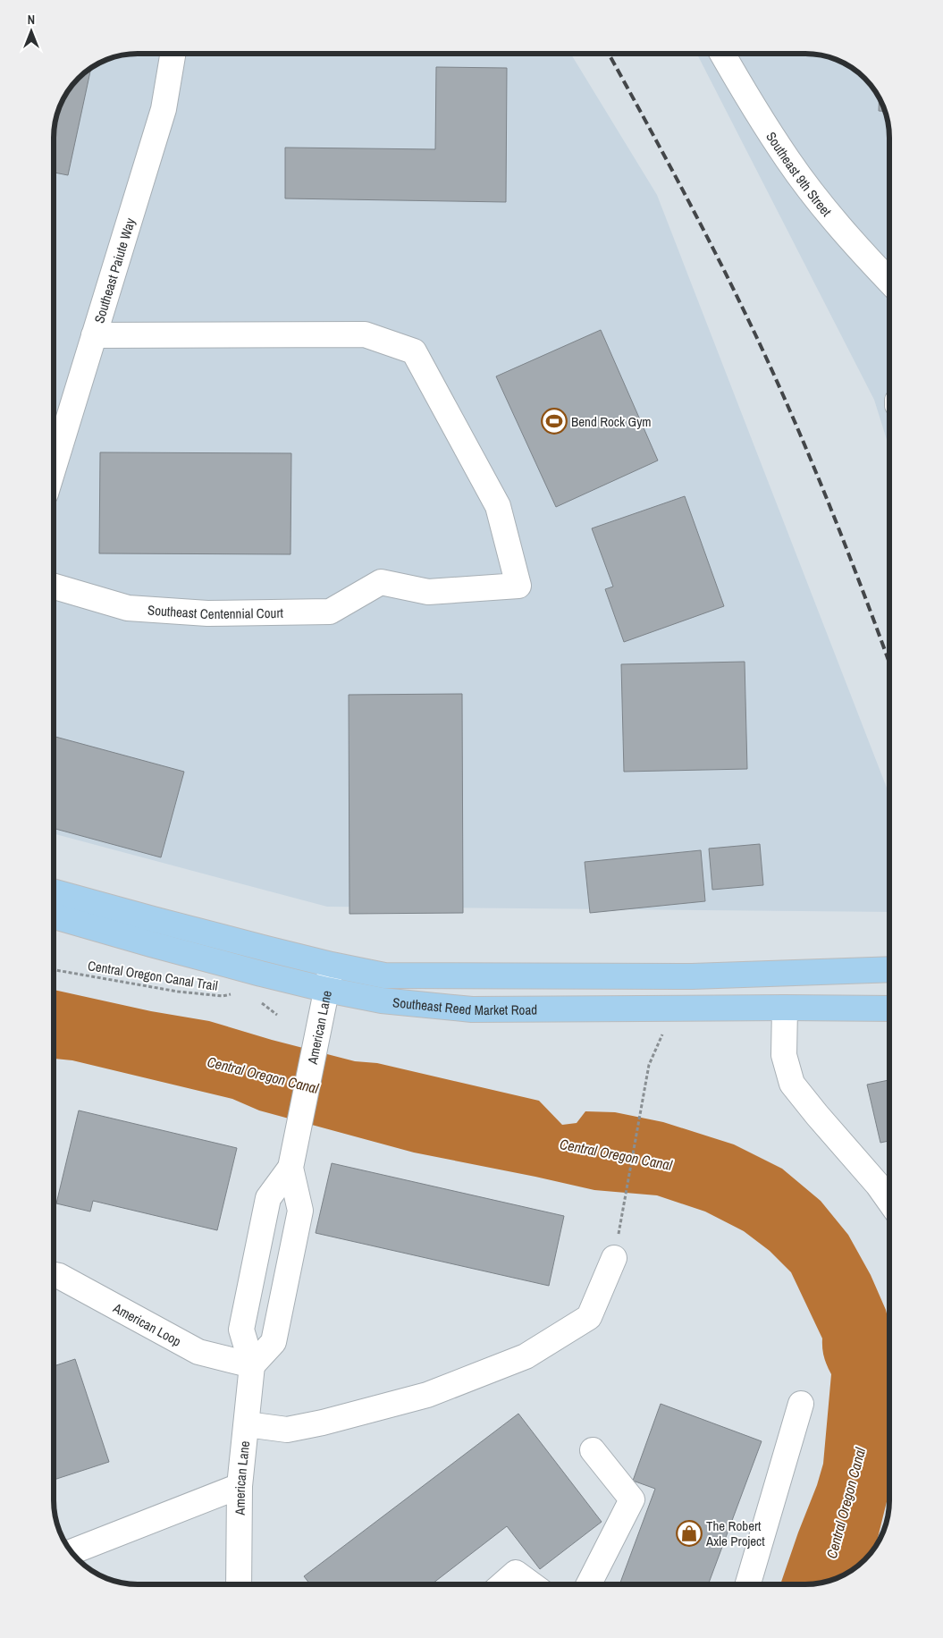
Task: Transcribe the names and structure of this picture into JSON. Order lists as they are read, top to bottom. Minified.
{"streets":{"main road":["Southeast Reed Market Road"],"street":["Southeast 9th Street","Southeast Paiute Way","Southeast Centennial Court","American Lane","American Loop"],"path":["Central Oregon Canal Trail"]},"crossings":[["Southeast Paiute Way","Southeast Centennial Court"],["Southeast Reed Market Road","American Lane"],["American Lane","American Loop"]],"water":["Central Oregon Canal"],"places":{"sports":["Bend Rock Gym"],"shop":["The Robert Axle Project"]},"north":"top"}
